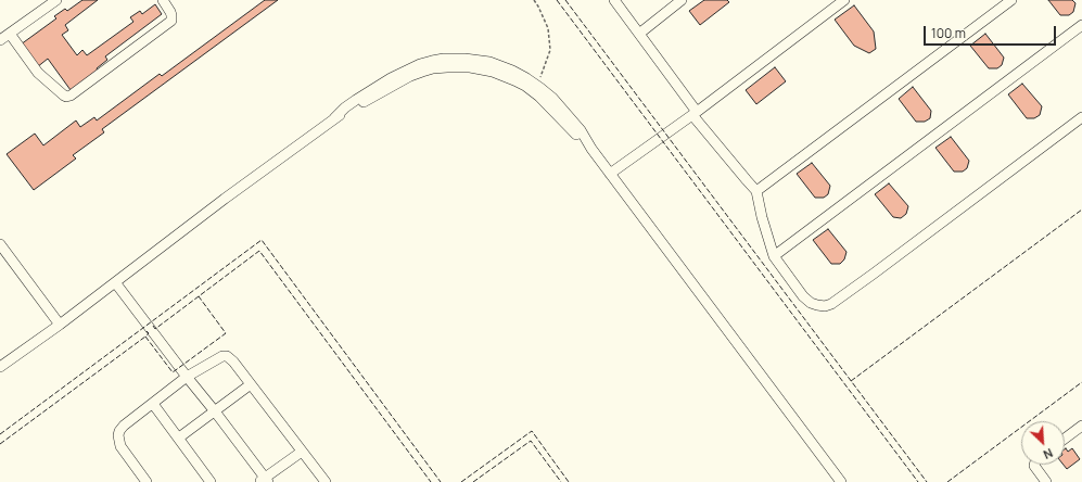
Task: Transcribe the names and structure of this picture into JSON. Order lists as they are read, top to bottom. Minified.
{"scale_bar":"100 m","north":"bottom right"}
